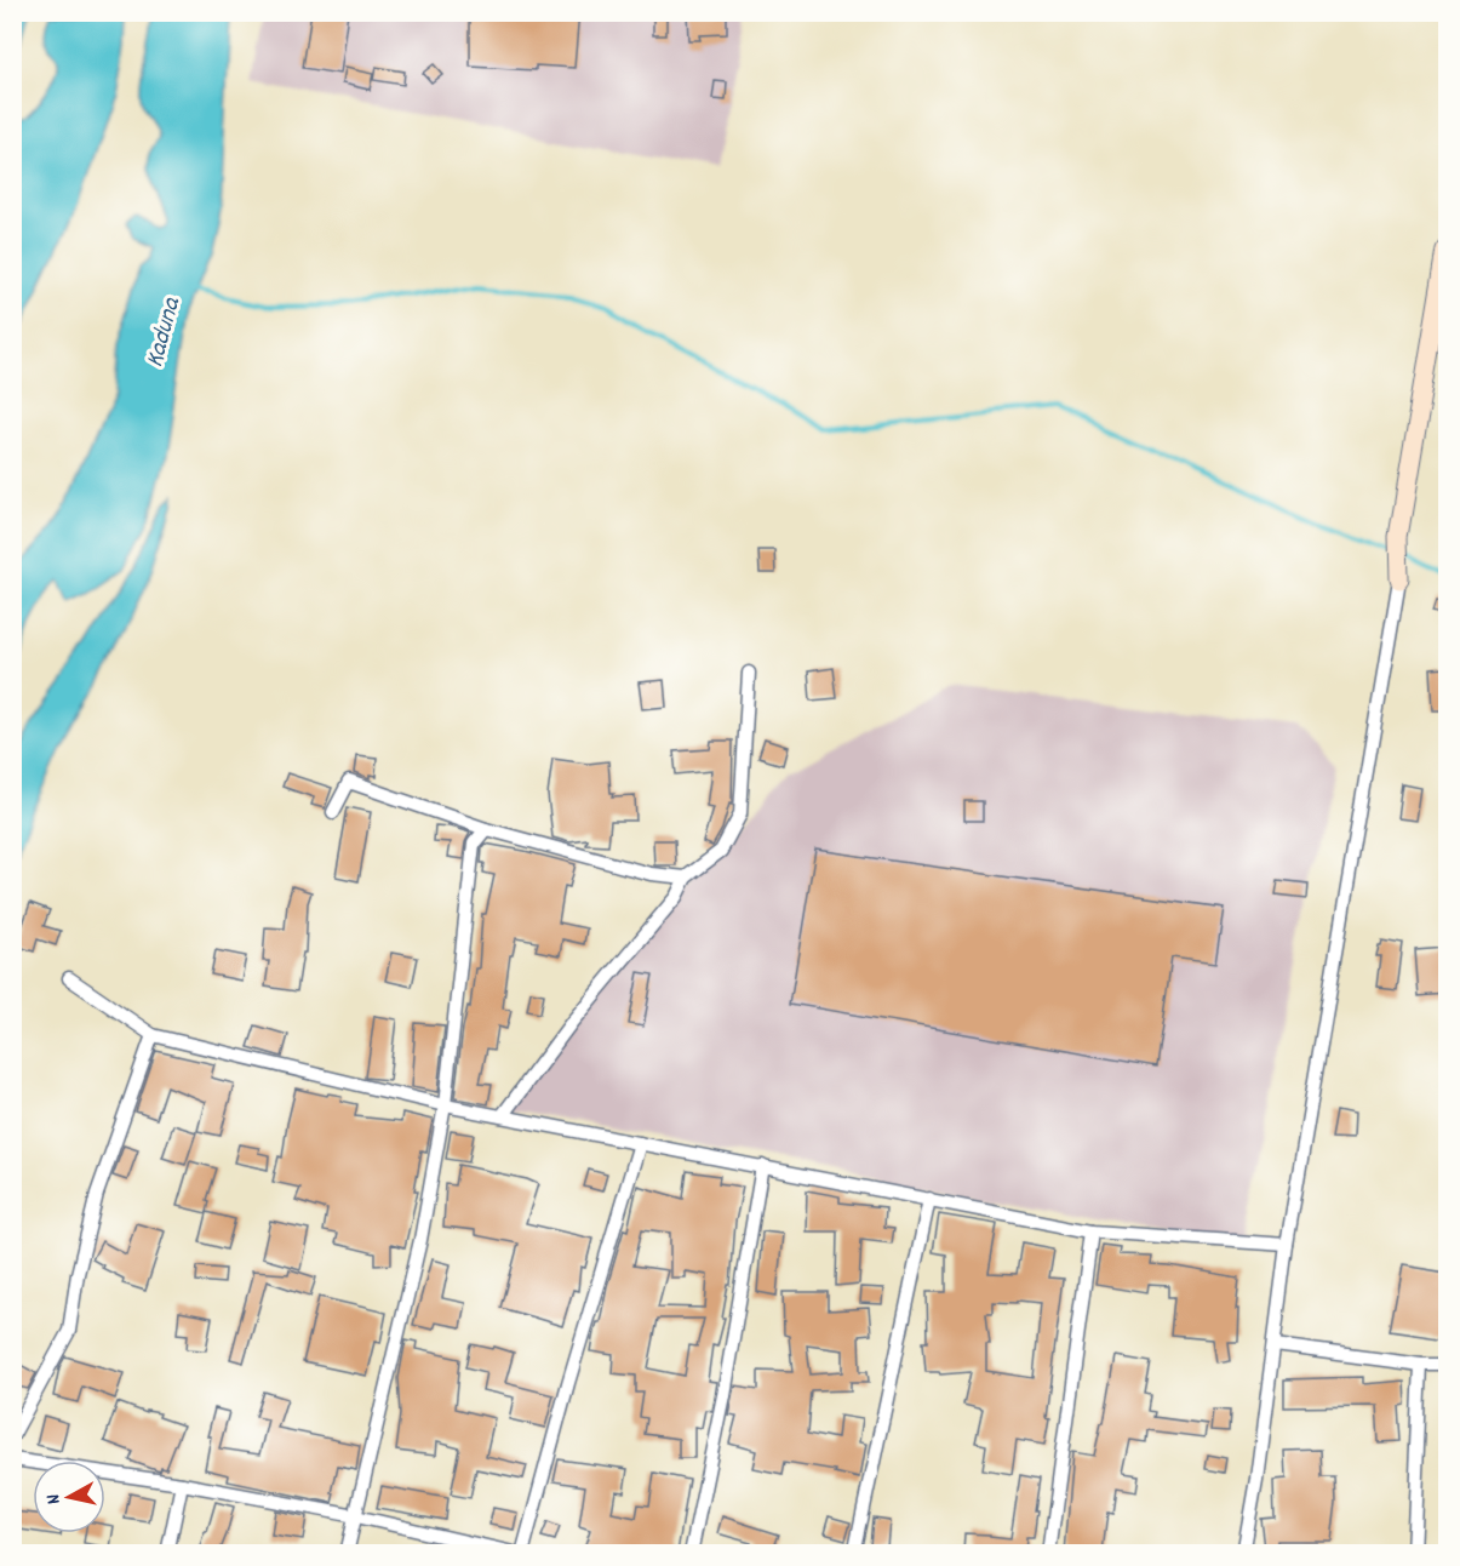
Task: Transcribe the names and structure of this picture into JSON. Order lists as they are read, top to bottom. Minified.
{"water":["Kaduna"],"north":"left"}
